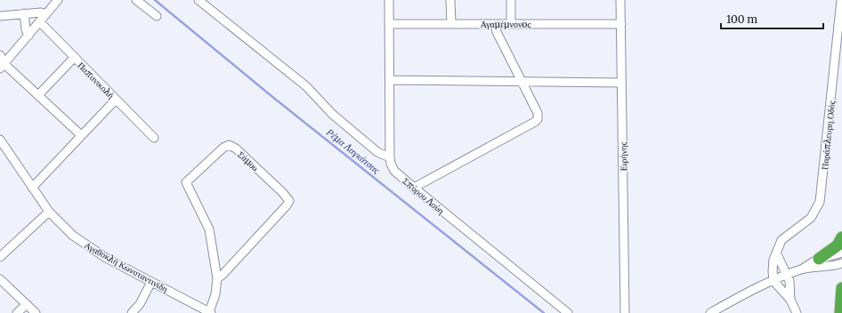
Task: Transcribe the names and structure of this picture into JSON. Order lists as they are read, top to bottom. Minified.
{"streets":{"street":["Αγαμέμνονoς","Παπανικολή","Παράπλευρη Οδός","Ειρήνης","Σάμου","Σπύρου Λούη","Αγαθοκλή Κωνσταντινίδη"]},"crossings":[["Αγαμέμνονoς","Ειρήνης"],["Αγαμέμνονoς","Σπύρου Λούη"],["Σάμου","Αγαθοκλή Κωνσταντινίδη"]],"water":["Ρέμα Λαγκάτσας"],"scale_bar":"100 m"}
